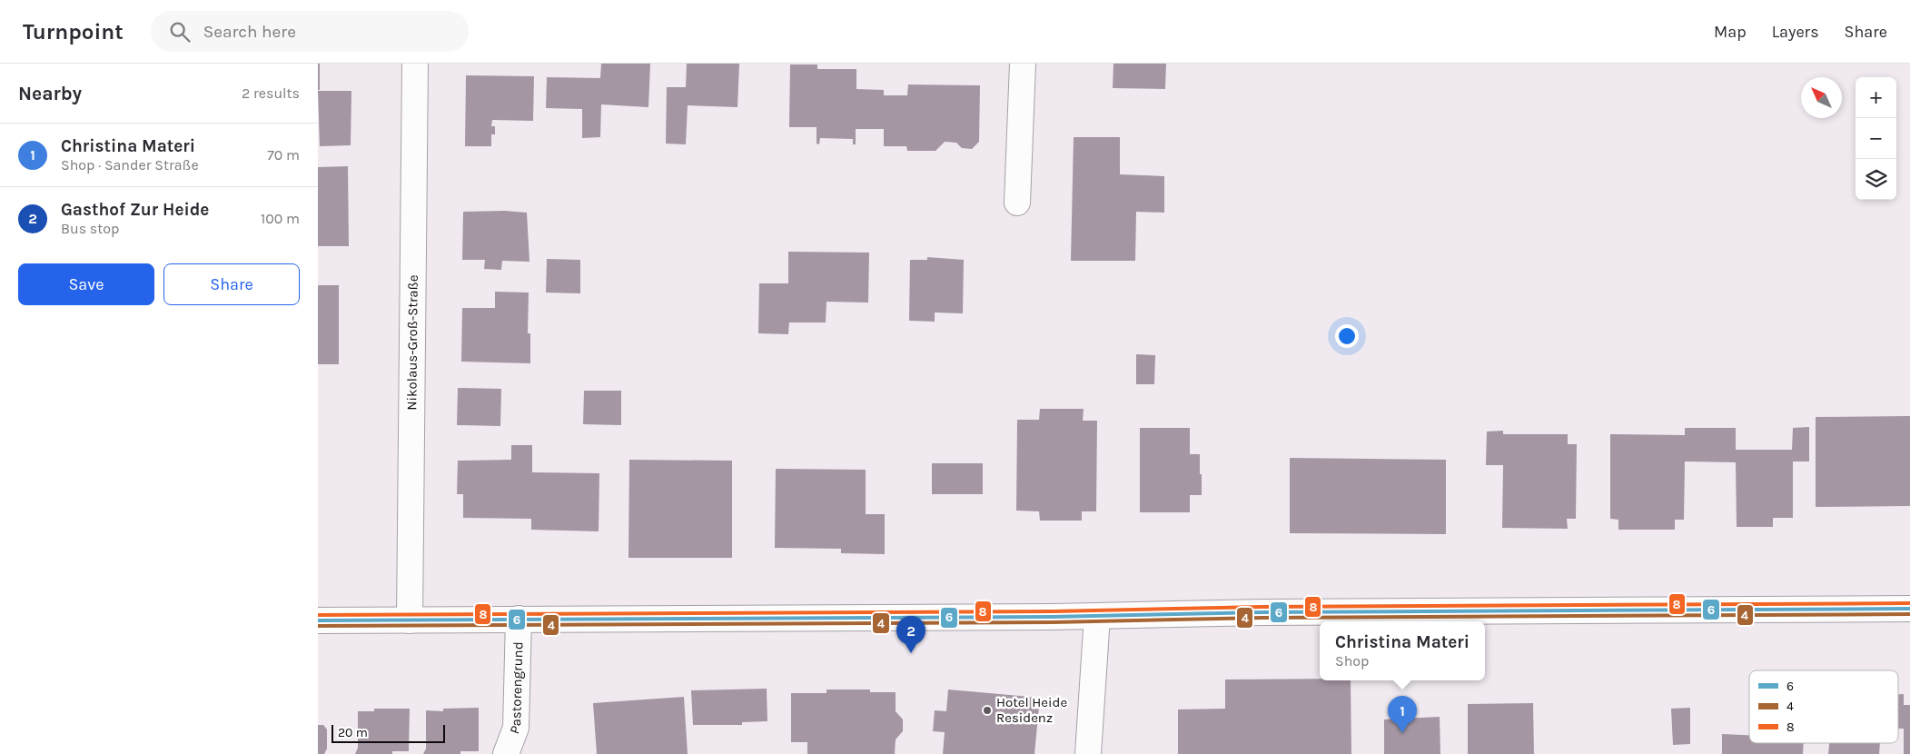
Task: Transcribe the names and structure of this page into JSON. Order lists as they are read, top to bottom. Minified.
{"streets":{"street":["Nikolaus-Groß-Straße","Pastorengrund"]},"places":["Hotel Heide Residenz"],"lines":["transit line 8","transit line 6","transit line 4"],"legend":["6","4","8"],"scale_bar":"20 m","north":"top left","page":{"header":"Turnpoint","search":"Search here","nav":["Map","Layers","Share"],"heading":["Nearby","2 results"],"map_buttons":["+","−"],"list":[{"mark":"1","name":"Christina Materi","note":"Shop · Sander Straße","value":"70 m"},{"mark":"2","name":"Gasthof Zur Heide","note":"Bus stop","value":"100 m"}],"buttons":["Save","Share"],"pins":["2","1"],"popup":["Christina Materi","Shop"],"scale":"20 m"}}
